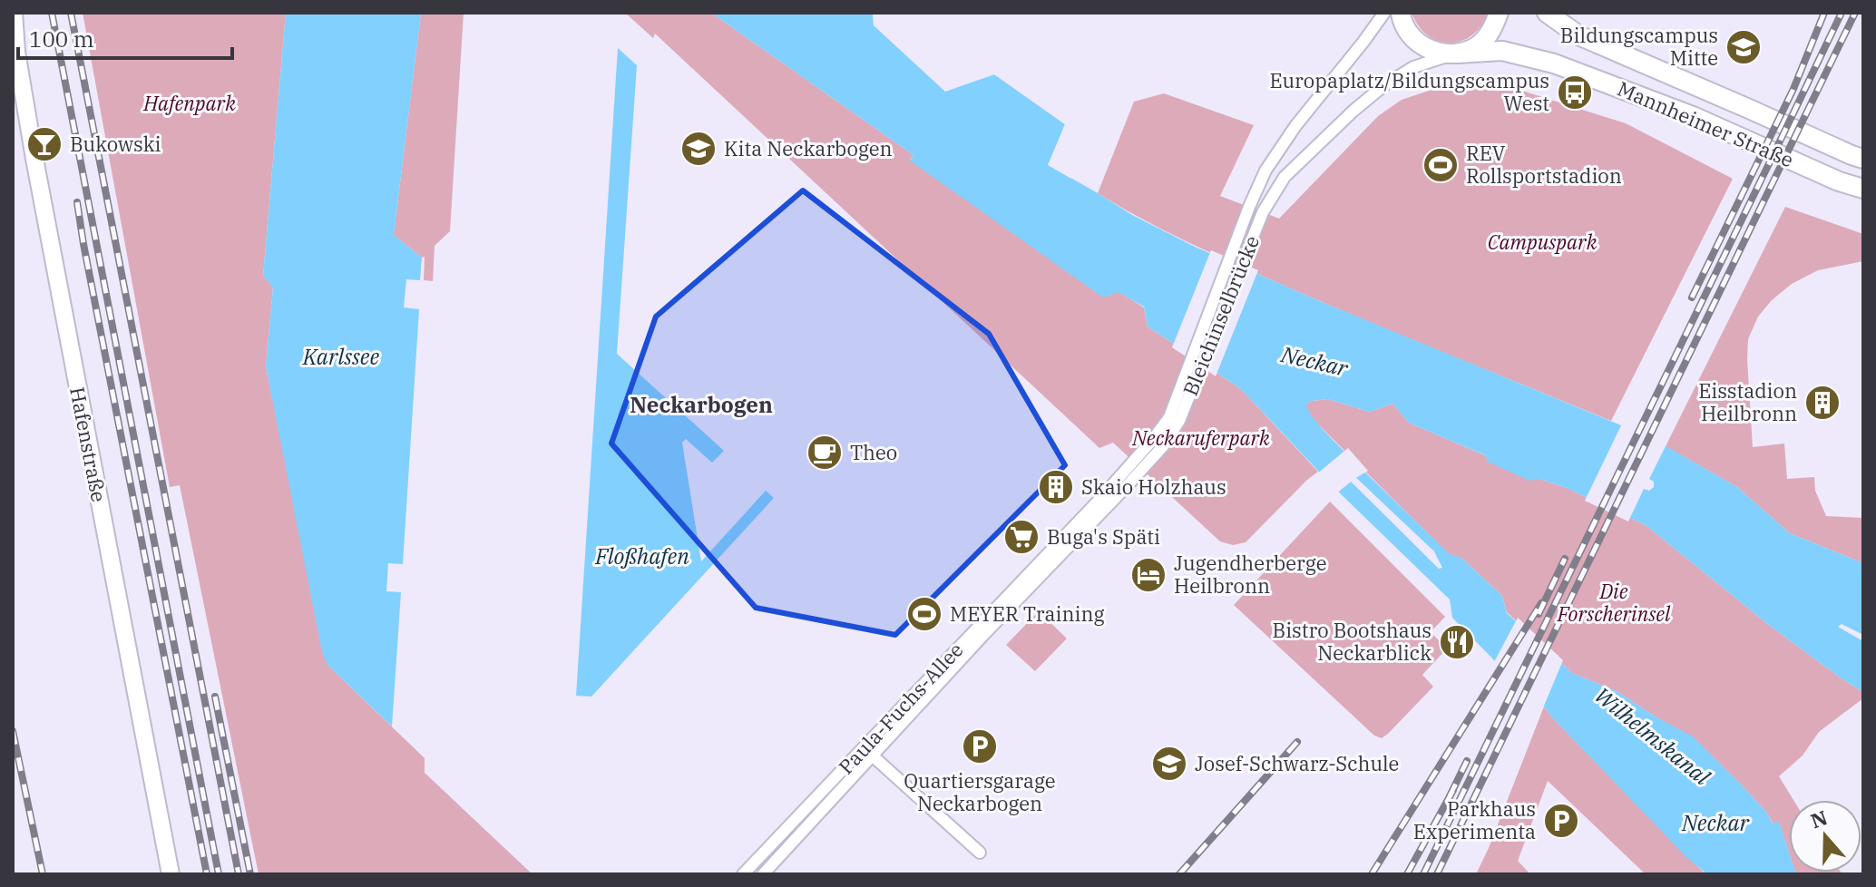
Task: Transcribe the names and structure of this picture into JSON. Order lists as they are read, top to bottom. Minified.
{"streets":{"main road":["Mannheimer Straße","Hafenstraße"],"street":["Bleichinselbrücke","Paula-Fuchs-Allee"]},"crossings":[["Mannheimer Straße","Bleichinselbrücke"],["Bleichinselbrücke","Paula-Fuchs-Allee"]],"districts":["Neckarbogen"],"water":["Karlssee","Neckar","Floßhafen","Wilhelmskanal"],"parks":["Hafenpark","Campuspark","Neckaruferpark","Die Forscherinsel"],"places":{"school or university":["Bildungscampus Mitte","Kita Neckarbogen","Josef-Schwarz-Schule"],"bus stop":["Europaplatz/Bildungscampus West"],"bar":["Bukowski"],"sports":["REV Rollsportstadion","MEYER Training"],"building":["Eisstadion Heilbronn","Skaio Holzhaus"],"cafe":["Theo"],"supermarket":["Buga's Späti"],"hotel":["Jugendherberge Heilbronn"],"restaurant":["Bistro Bootshaus Neckarblick"],"parking":["Quartiersgarage Neckarbogen","Parkhaus Experimenta"]},"scale_bar":"100 m","north":"top"}
